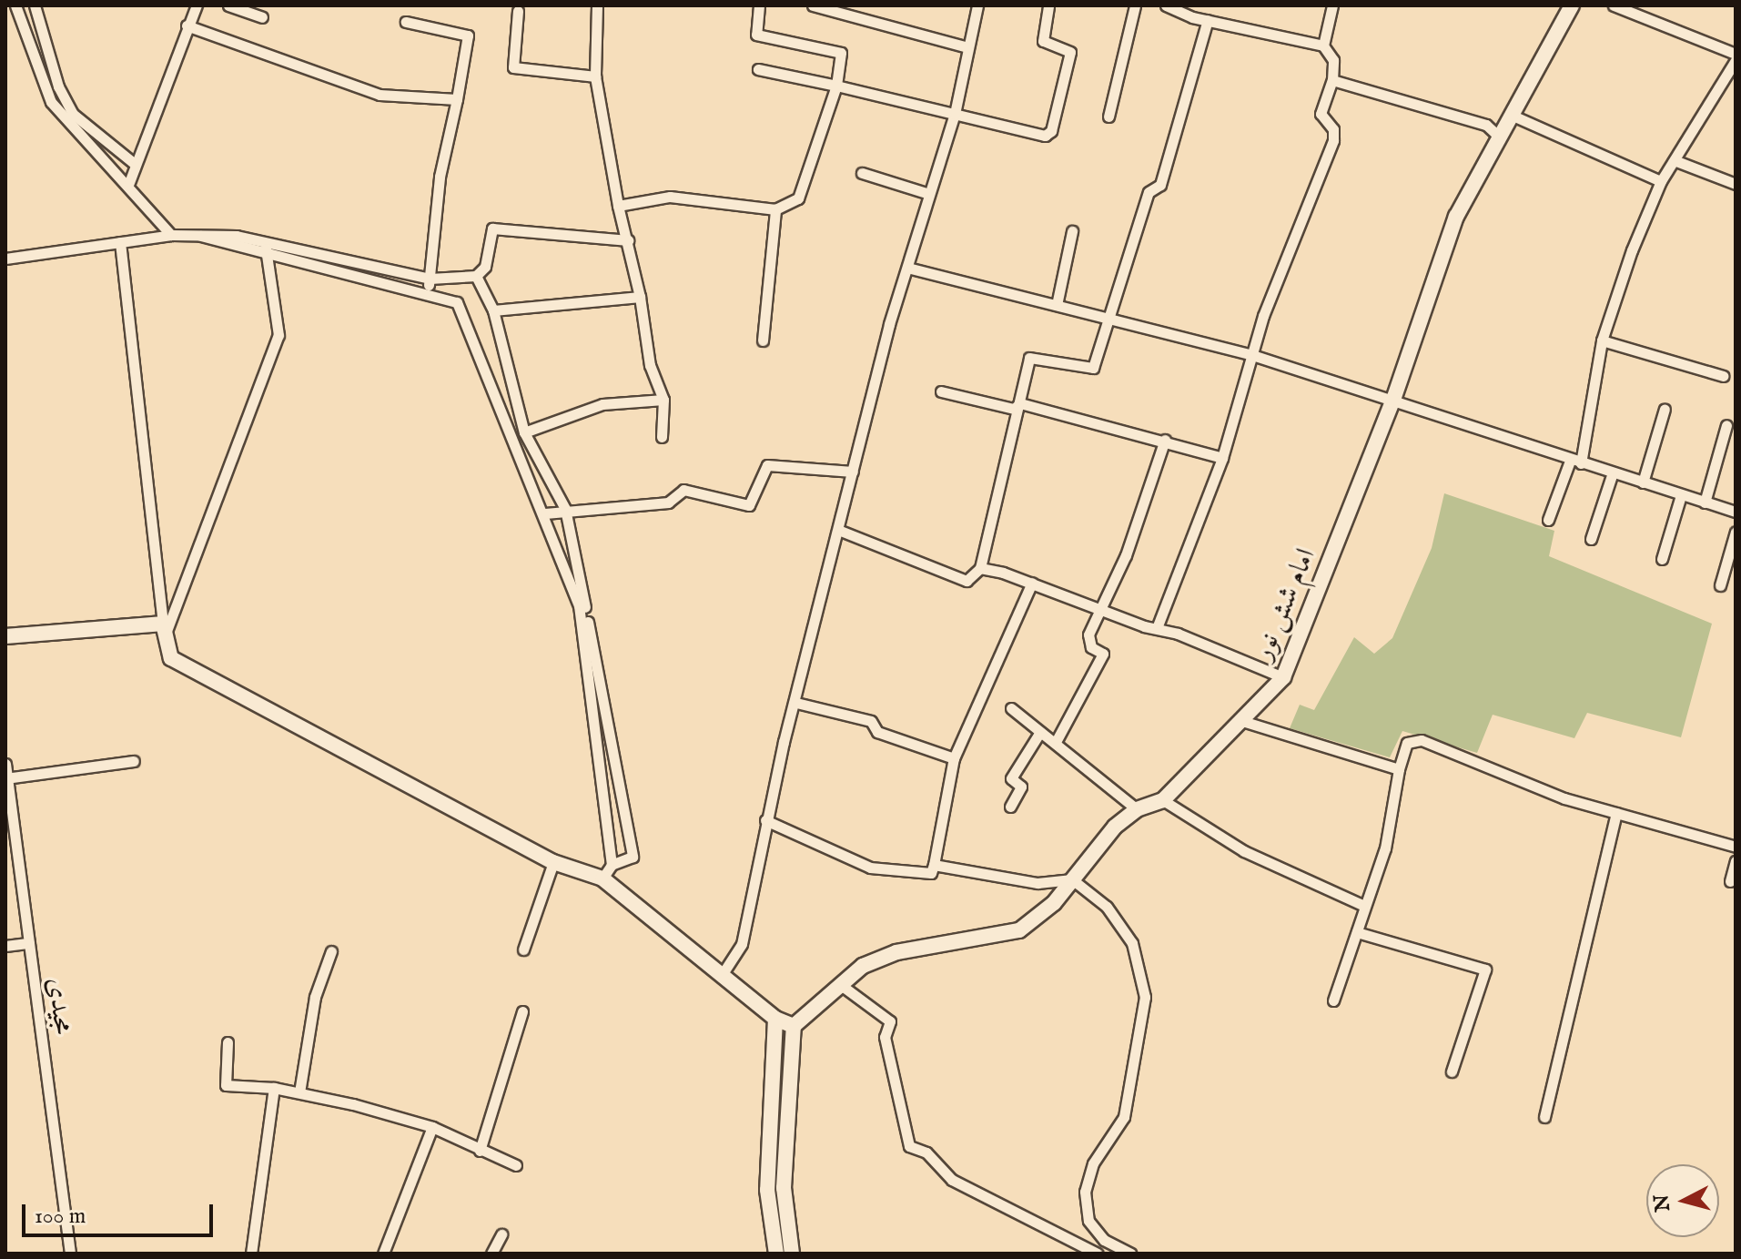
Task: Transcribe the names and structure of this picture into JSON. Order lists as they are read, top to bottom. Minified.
{"streets":{"street":["امام شش نور","مجیدی"]},"scale_bar":"100 m","north":"left"}
